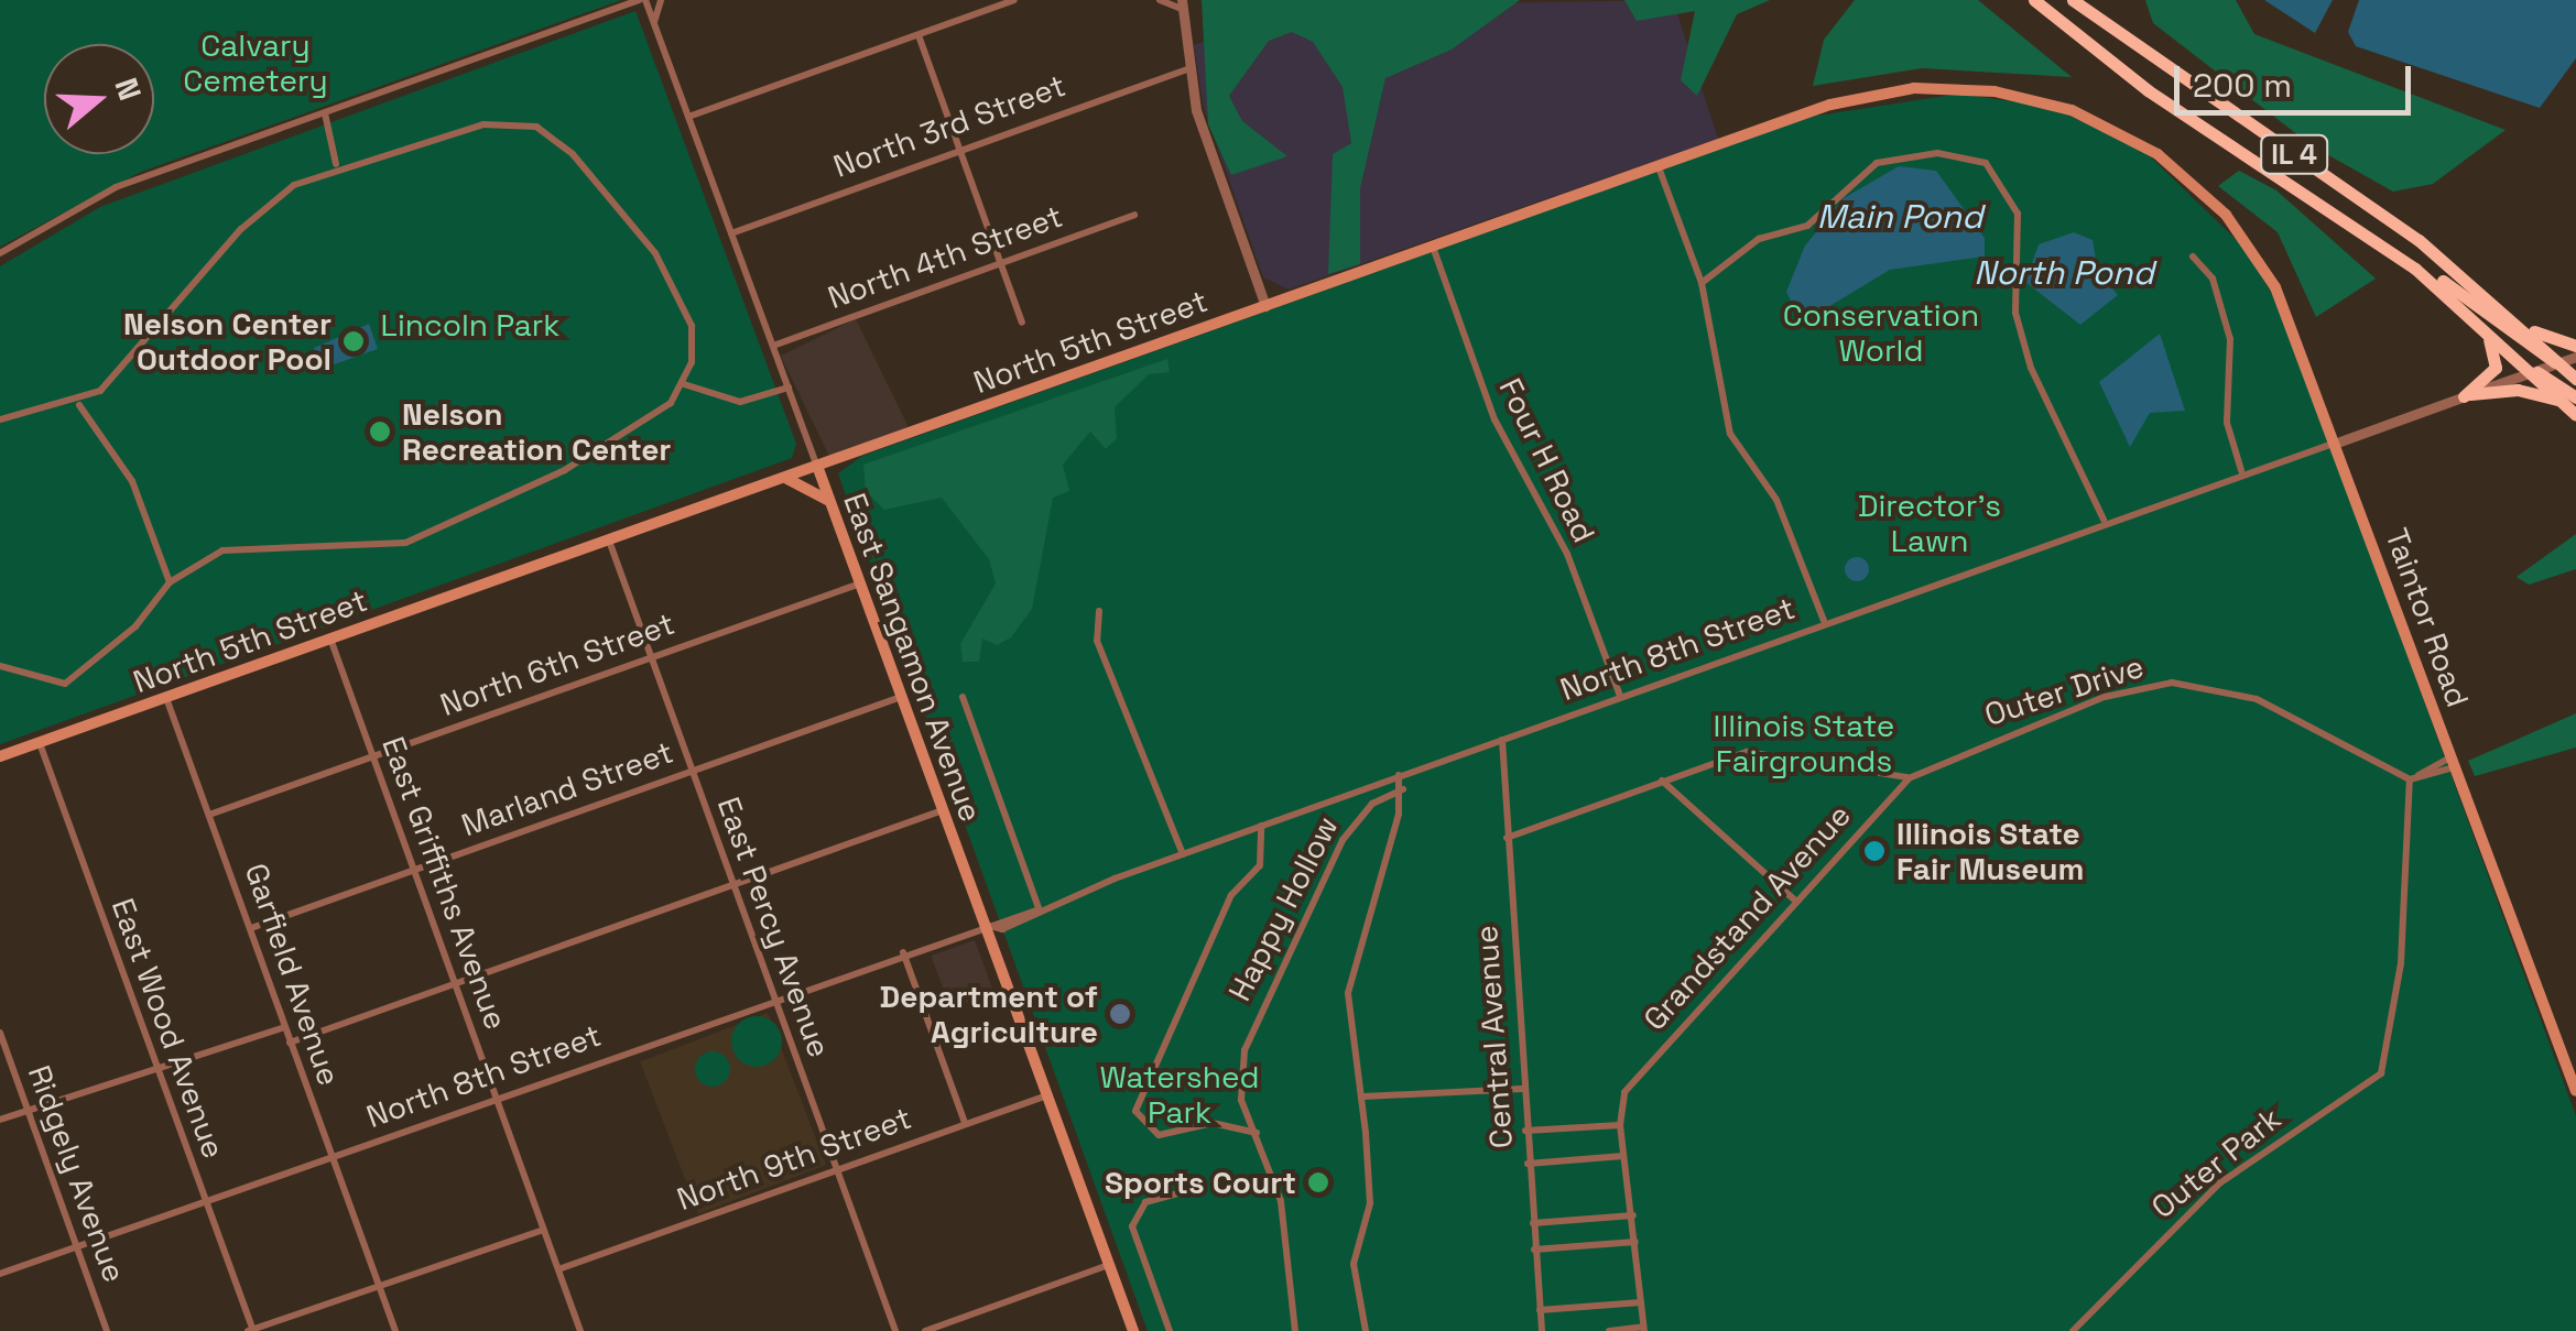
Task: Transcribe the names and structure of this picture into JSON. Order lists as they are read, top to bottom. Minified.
{"streets":{"highway":["IL 4"],"main road":["North 5th Street","Taintor Road","East Sangamon Avenue"],"street":["North 3rd Street","North 4th Street","Four H Road","North 8th Street","North 6th Street","Outer Drive","Marland Street","East Griffiths Avenue","Happy Hollow","Grandstand Avenue","East Percy Avenue","Garfield Avenue","East Wood Avenue","Central Avenue","North 9th Street","Outer Park","Ridgely Avenue"]},"crossings":[["North 3rd Street","East Sangamon Avenue"],["North 4th Street","East Sangamon Avenue"],["North 5th Street","Four H Road"],["North 5th Street","Taintor Road"],["North 5th Street","East Sangamon Avenue"],["North 5th Street","East Griffiths Avenue"],["North 5th Street","East Percy Avenue"],["North 5th Street","Garfield Avenue"],["North 5th Street","East Wood Avenue"],["Four H Road","North 8th Street"],["Taintor Road","North 8th Street"],["North 8th Street","East Sangamon Avenue"],["North 8th Street","East Griffiths Avenue"],["North 8th Street","East Percy Avenue"],["North 8th Street","Garfield Avenue"],["North 8th Street","East Wood Avenue"],["North 8th Street","Central Avenue"],["North 8th Street","Ridgely Avenue"],["East Sangamon Avenue","North 6th Street"],["East Sangamon Avenue","Marland Street"],["East Sangamon Avenue","North 9th Street"],["North 6th Street","East Griffiths Avenue"],["North 6th Street","East Percy Avenue"],["North 6th Street","Garfield Avenue"],["Outer Drive","Grandstand Avenue"],["Outer Drive","Outer Park"],["Marland Street","East Griffiths Avenue"],["Marland Street","East Percy Avenue"],["Marland Street","Garfield Avenue"],["East Griffiths Avenue","North 9th Street"],["East Percy Avenue","North 9th Street"]],"water":["Main Pond","North Pond"],"parks":["Calvary Cemetery","Conservation World","Lincoln Park","Director's Lawn","Illinois State Fairgrounds","Watershed Park"],"places":["Nelson Center Outdoor Pool","Nelson Recreation Center","Illinois State Fair Museum","Department of Agriculture","Sports Court"],"scale_bar":"200 m","north":"right"}
